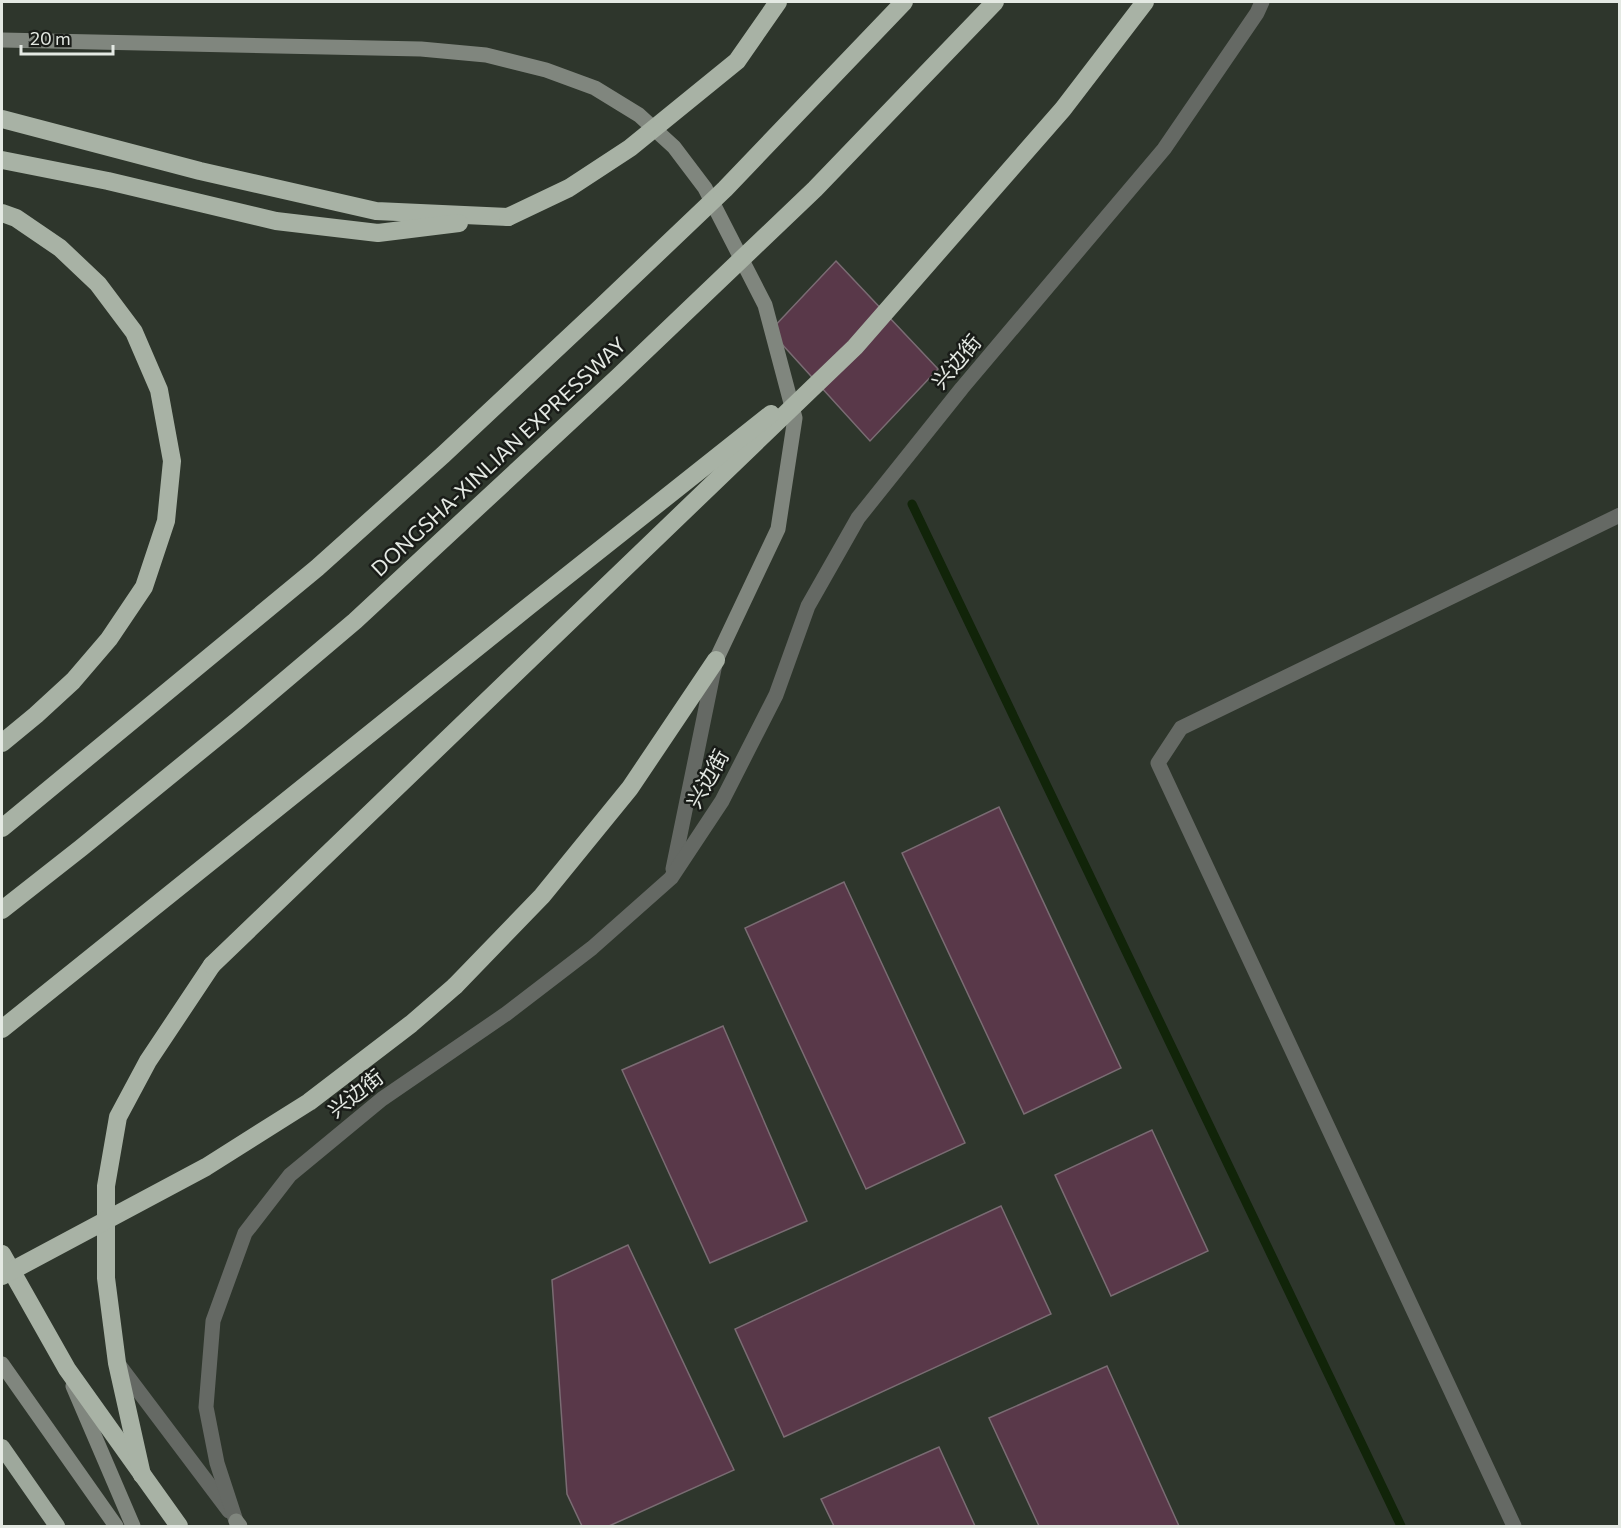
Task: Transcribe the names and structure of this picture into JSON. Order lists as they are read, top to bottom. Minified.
{"streets":{"highway":["DONGSHA-XINLIAN EXPRESSWAY"],"street":["兴边街"]},"scale_bar":"20 m"}
